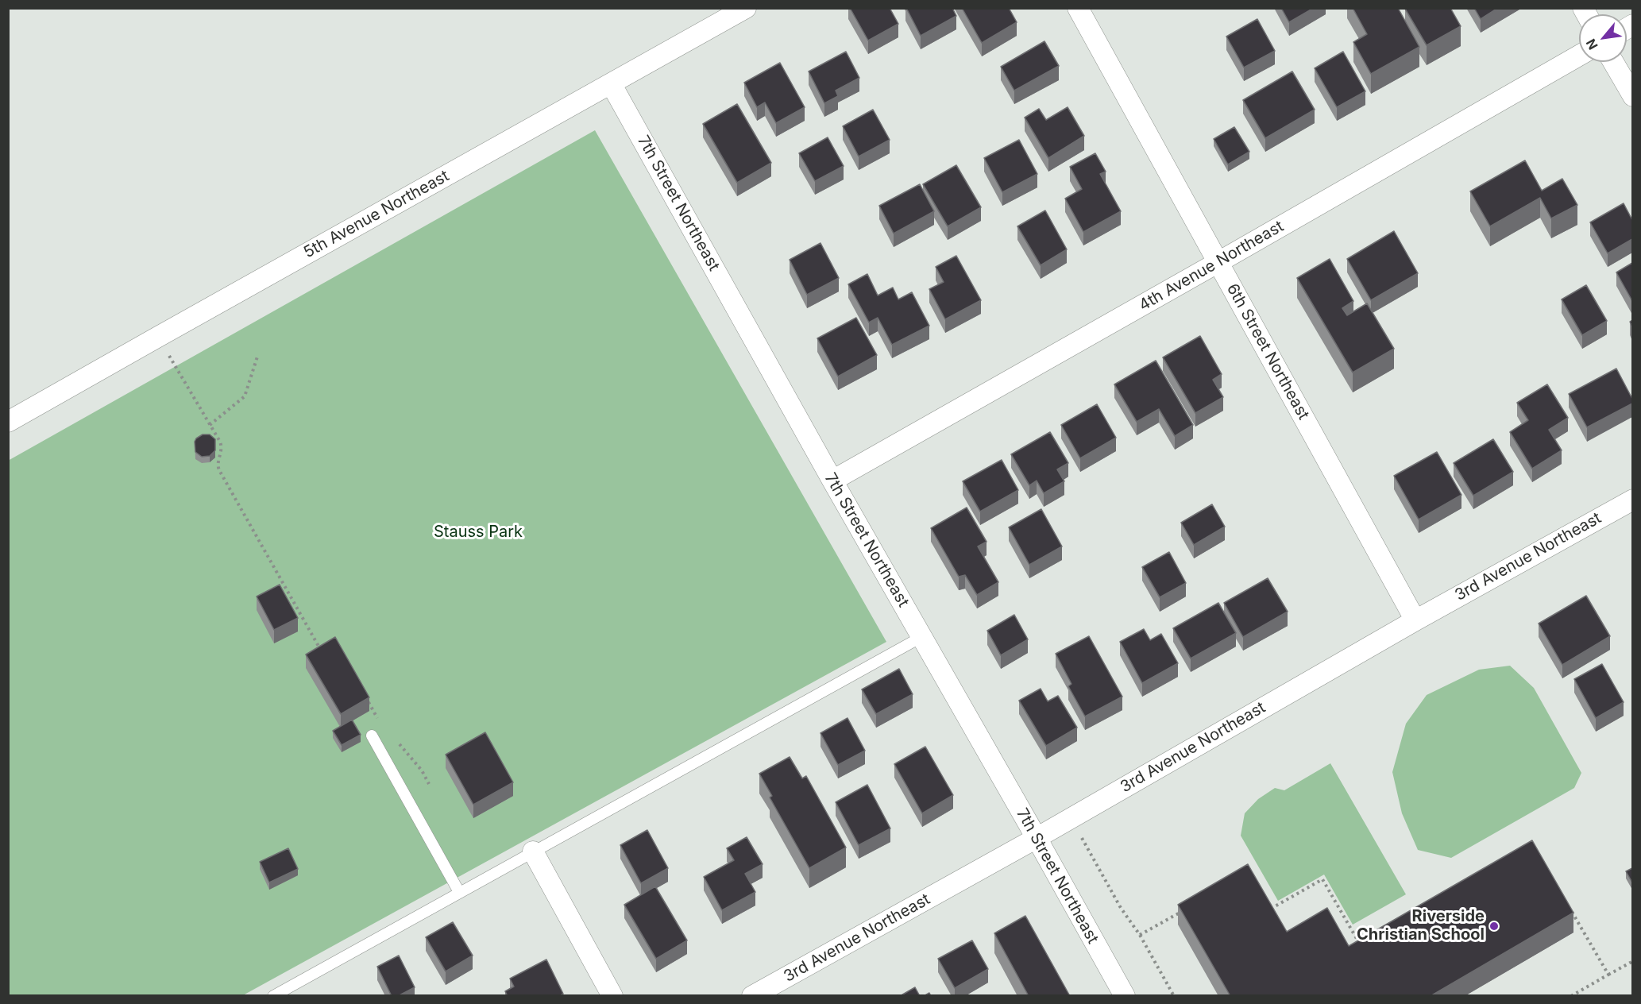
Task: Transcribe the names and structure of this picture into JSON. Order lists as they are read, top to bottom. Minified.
{"streets":{"street":["7th Street Northeast","5th Avenue Northeast","4th Avenue Northeast","6th Street Northeast","3rd Avenue Northeast"]},"crossings":[["7th Street Northeast","5th Avenue Northeast"],["7th Street Northeast","4th Avenue Northeast"],["7th Street Northeast","3rd Avenue Northeast"],["4th Avenue Northeast","6th Street Northeast"],["6th Street Northeast","3rd Avenue Northeast"]],"parks":["Stauss Park"],"places":["Riverside Christian School"],"north":"bottom left"}
